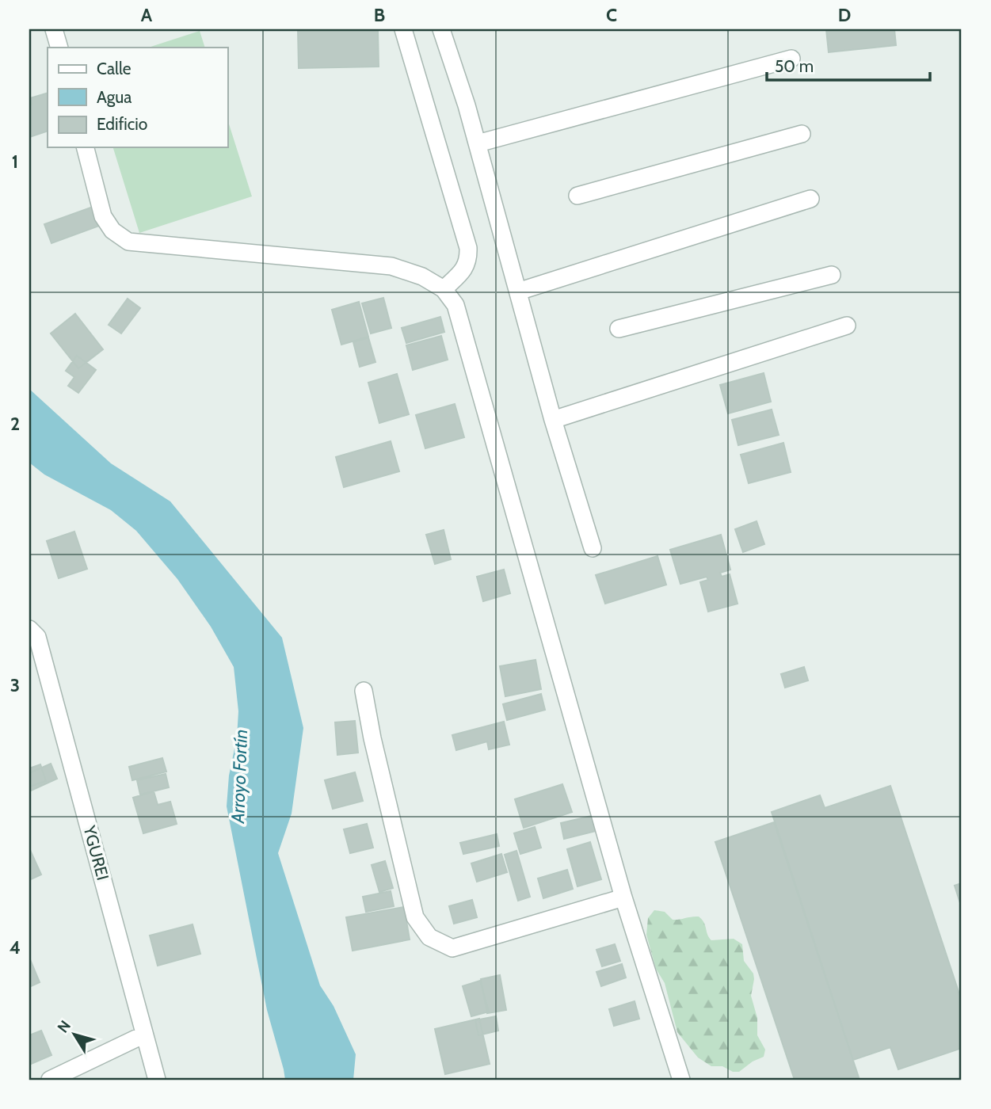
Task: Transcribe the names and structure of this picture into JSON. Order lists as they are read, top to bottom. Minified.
{"streets":{"street":["YGUREI"]},"water":["Arroyo Fortín"],"legend":["Calle","Agua","Edificio"],"scale_bar":"50 m","north":"top left","grid":{"columns":["A","B","C","D"],"rows":["1","2","3","4"]}}
